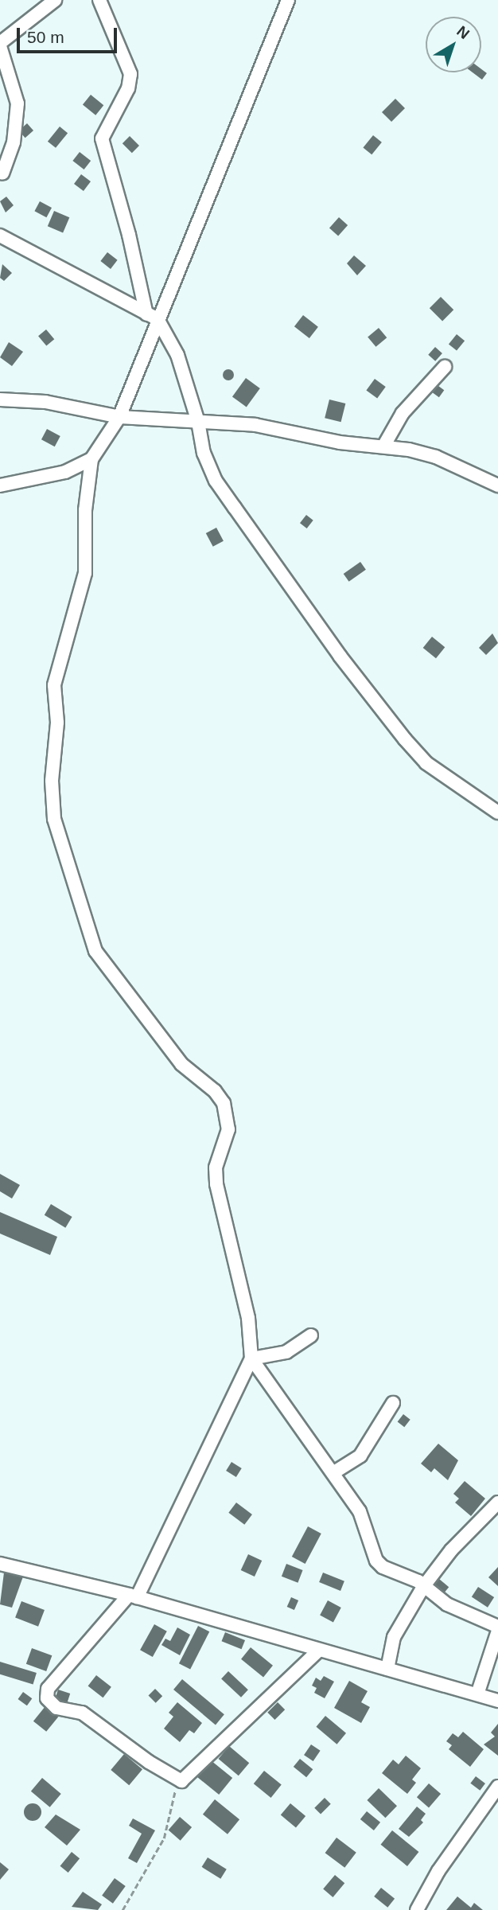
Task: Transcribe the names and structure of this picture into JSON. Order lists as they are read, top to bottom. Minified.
{"scale_bar":"50 m","north":"top right"}
